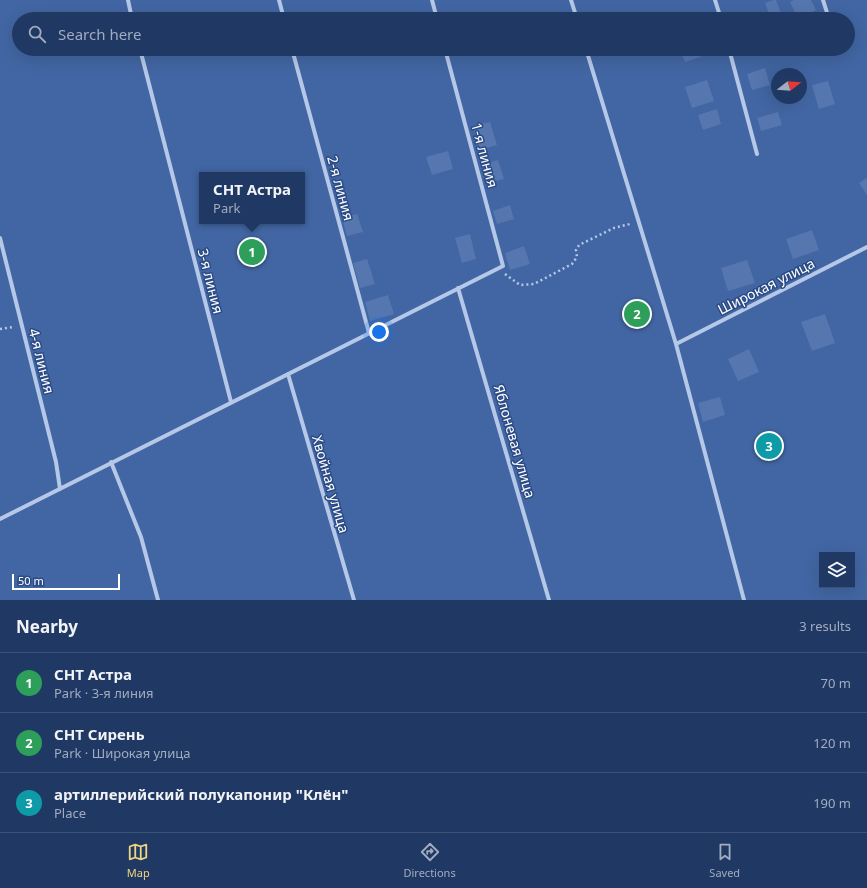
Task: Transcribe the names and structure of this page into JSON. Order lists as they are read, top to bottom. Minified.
{"streets":{"street":["1-я линия","2-я линия","3-я линия","Широкая улица","4-я линия","Яблоневая улица","Хвойная улица"]},"scale_bar":"50 m","north":"right","page":{"search":"Search here","popup":["СНТ Астра","Park"],"pins":["1","2","3"],"scale":"50 m","heading":["Nearby","3 results"],"list":[{"mark":"1","name":"СНТ Астра","note":"Park · 3-я линия","value":"70 m"},{"mark":"2","name":"СНТ Сирень","note":"Park · Широкая улица","value":"120 m"},{"mark":"3","name":"артиллерийский полукапонир \"Клён\"","note":"Place","value":"190 m"}],"nav":["Map","Directions","Saved"]}}
